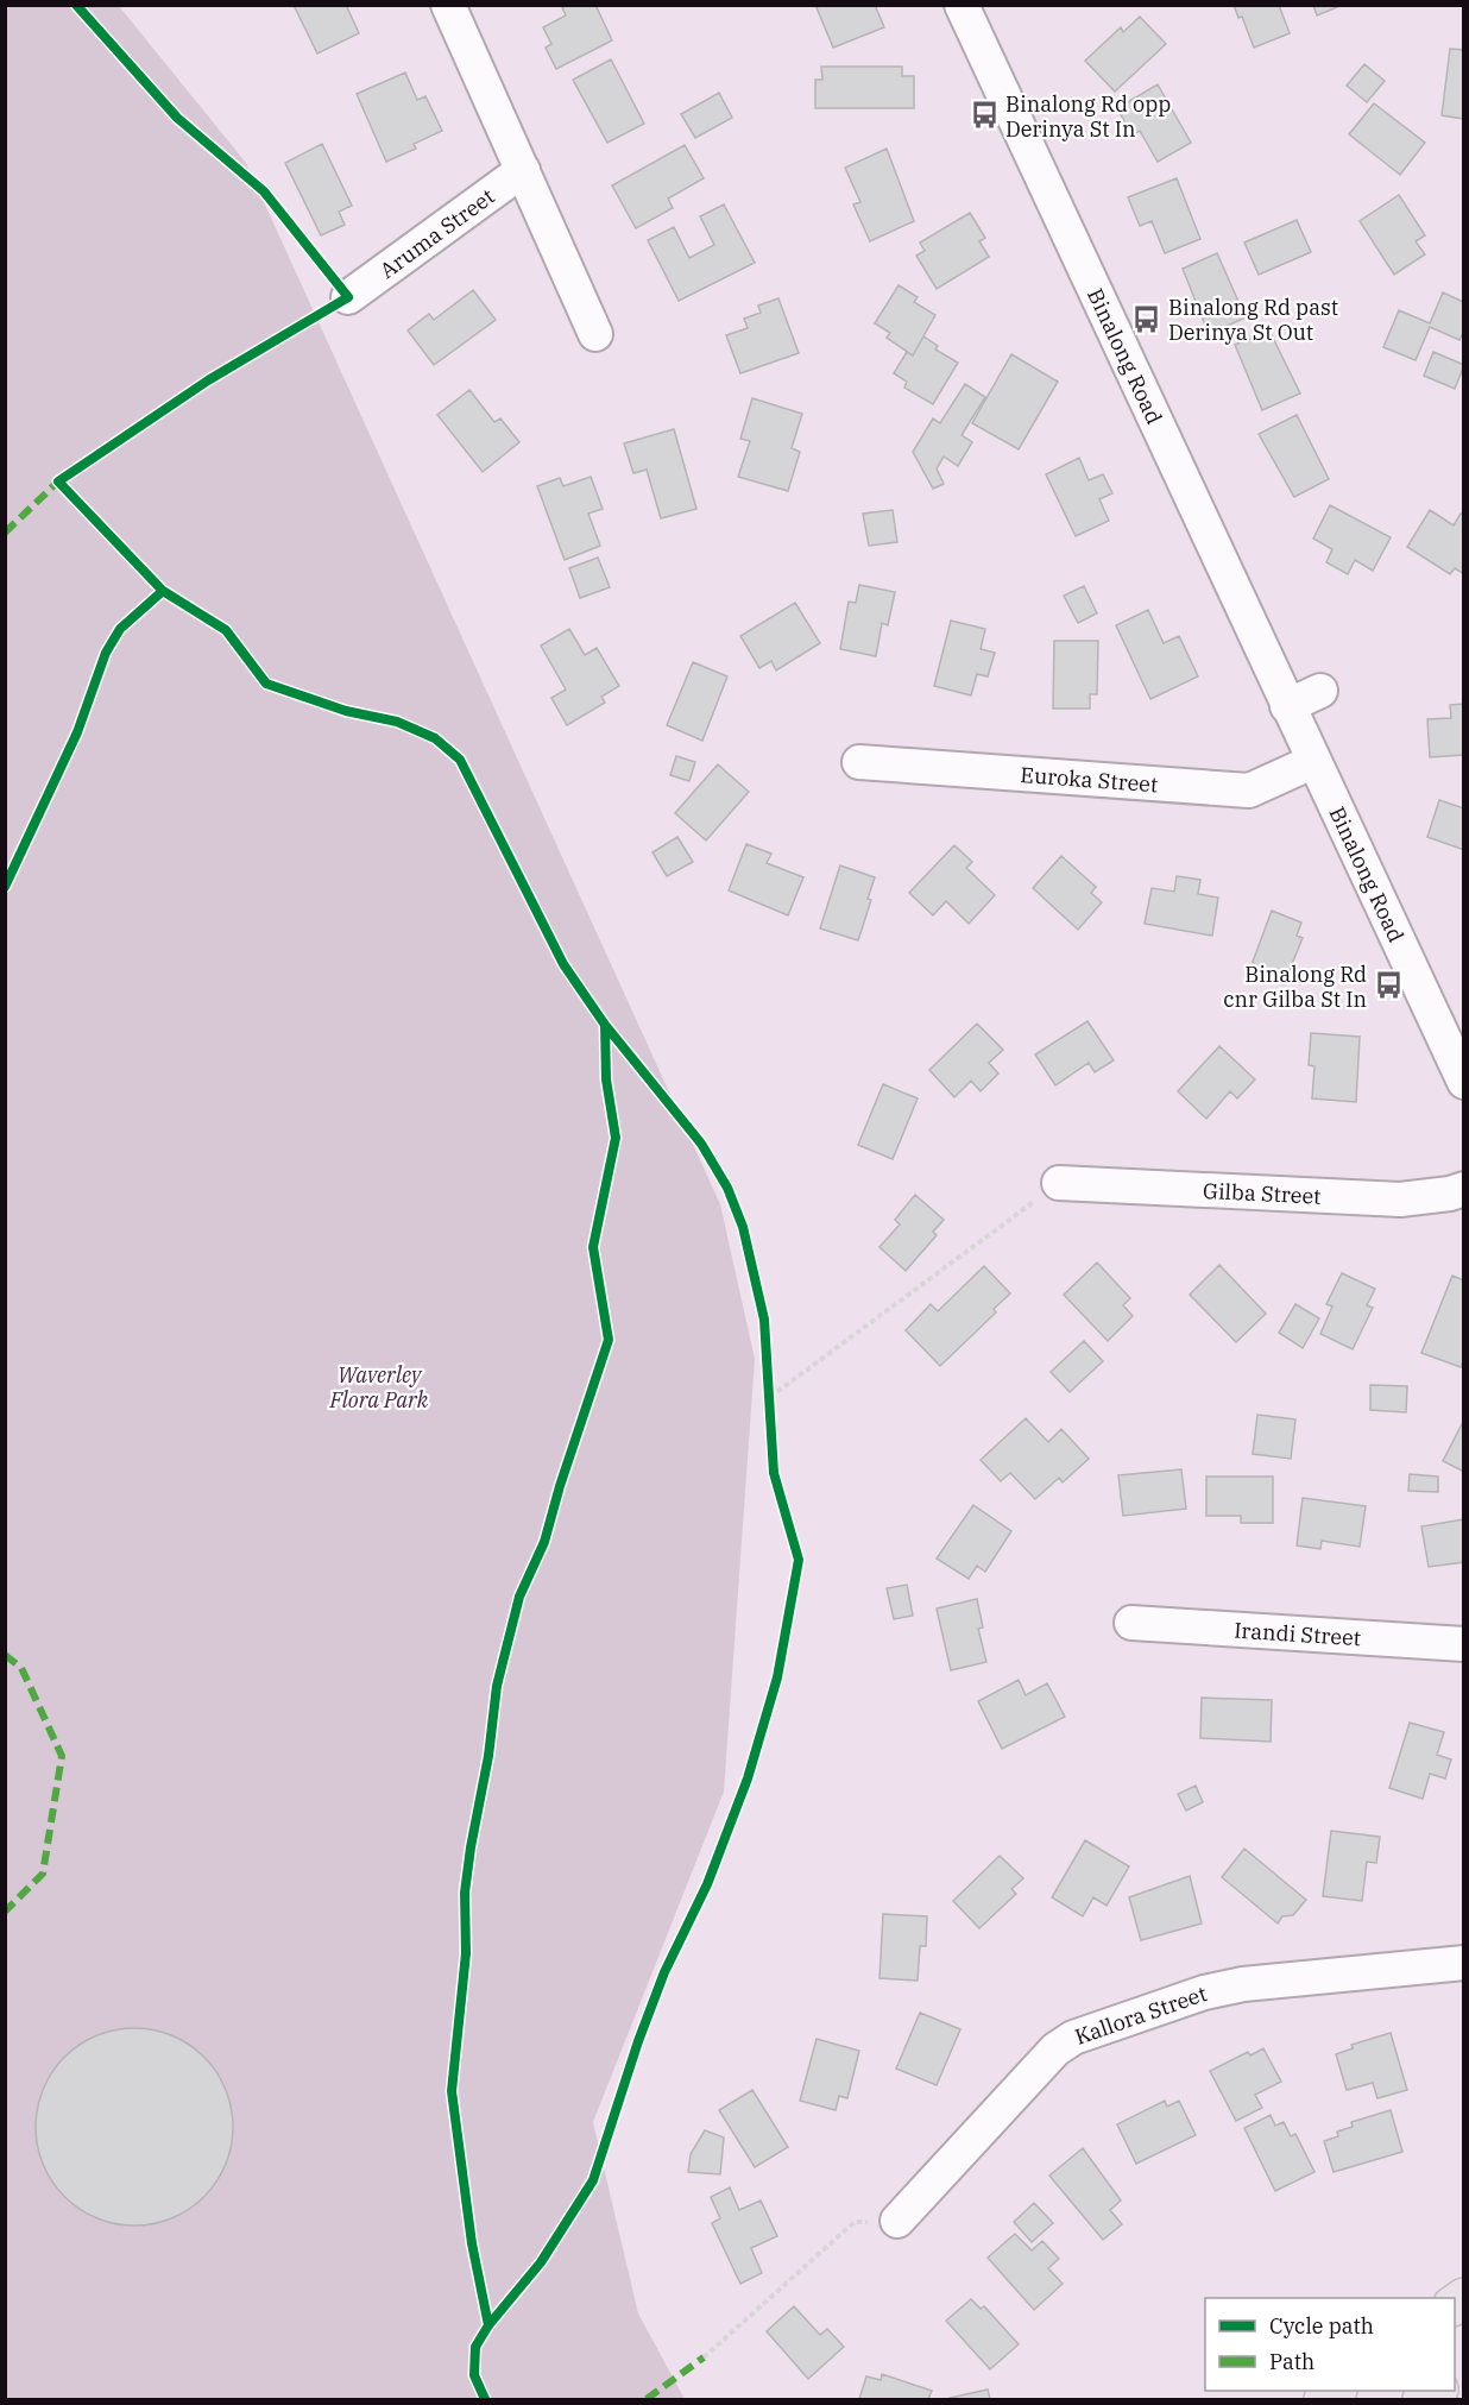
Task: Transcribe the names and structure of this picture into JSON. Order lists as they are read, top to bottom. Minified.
{"streets":{"street":["Aruma Street","Binalong Road","Euroka Street","Gilba Street","Irandi Street","Kallora Street"]},"crossings":[["Binalong Road","Euroka Street"]],"parks":["Waverley Flora Park"],"places":{"bus stop":["Binalong Rd opp Derinya St In","Binalong Rd past Derinya St Out","Binalong Rd cnr Gilba St In"]},"legend":["Cycle path","Path"]}
